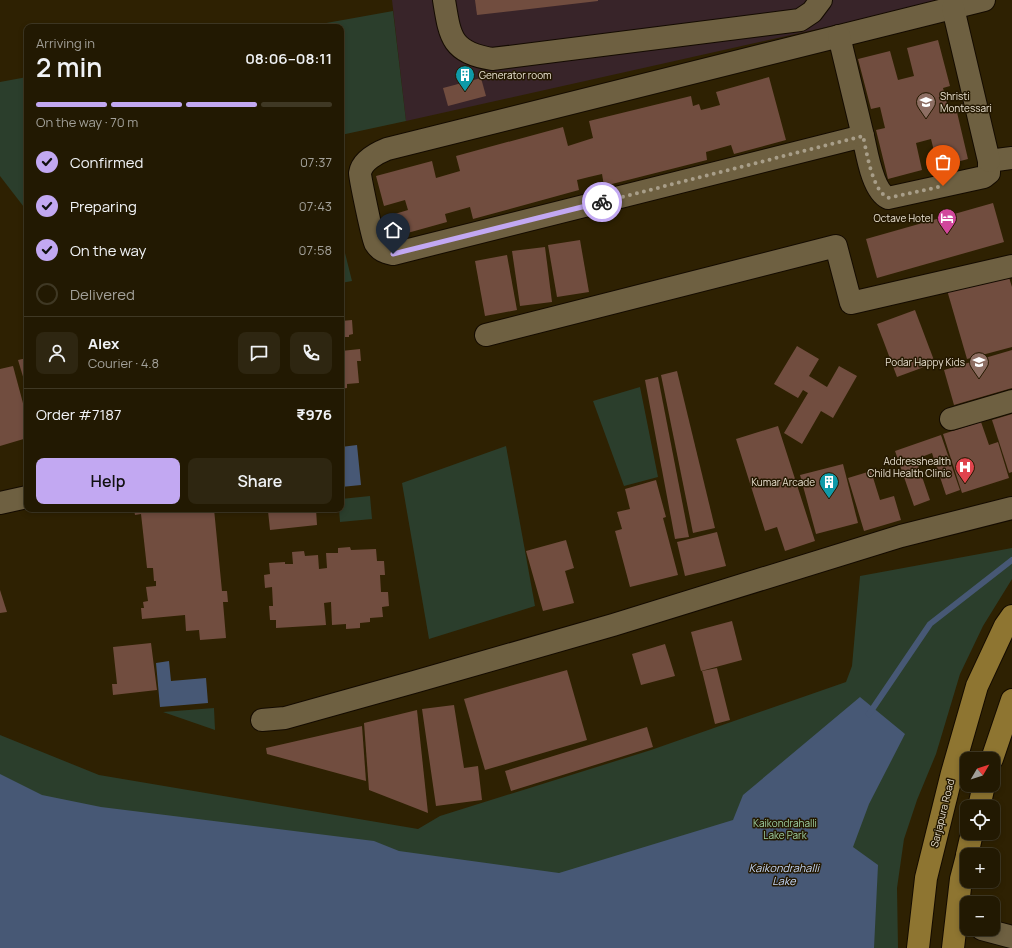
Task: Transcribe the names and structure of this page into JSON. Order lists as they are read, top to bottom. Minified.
{"streets":{"main road":["Sarjapura Road"]},"water":["Kaikondrahalli Lake"],"parks":["Kaikondrahalli Lake Park"],"places":{"building":["Generator room","Kumar Arcade"],"school or university":["Shristi Montessari","Podar Happy Kids"],"hotel":["Octave Hotel"],"hospital":["Addresshealth Child Health Clinic"]},"north":"top right","page":{"heading":["2 min","Arriving in","08:06–08:11"],"panel":["Alex","Courier · 4.8","Order #7187","₹976"],"bar":"On the way · 70 m","list":[["Confirmed","07:37"],["Preparing","07:43"],["On the way","07:58"],"Delivered"],"buttons":["Help","Share"],"map_buttons":["+","−"]}}
